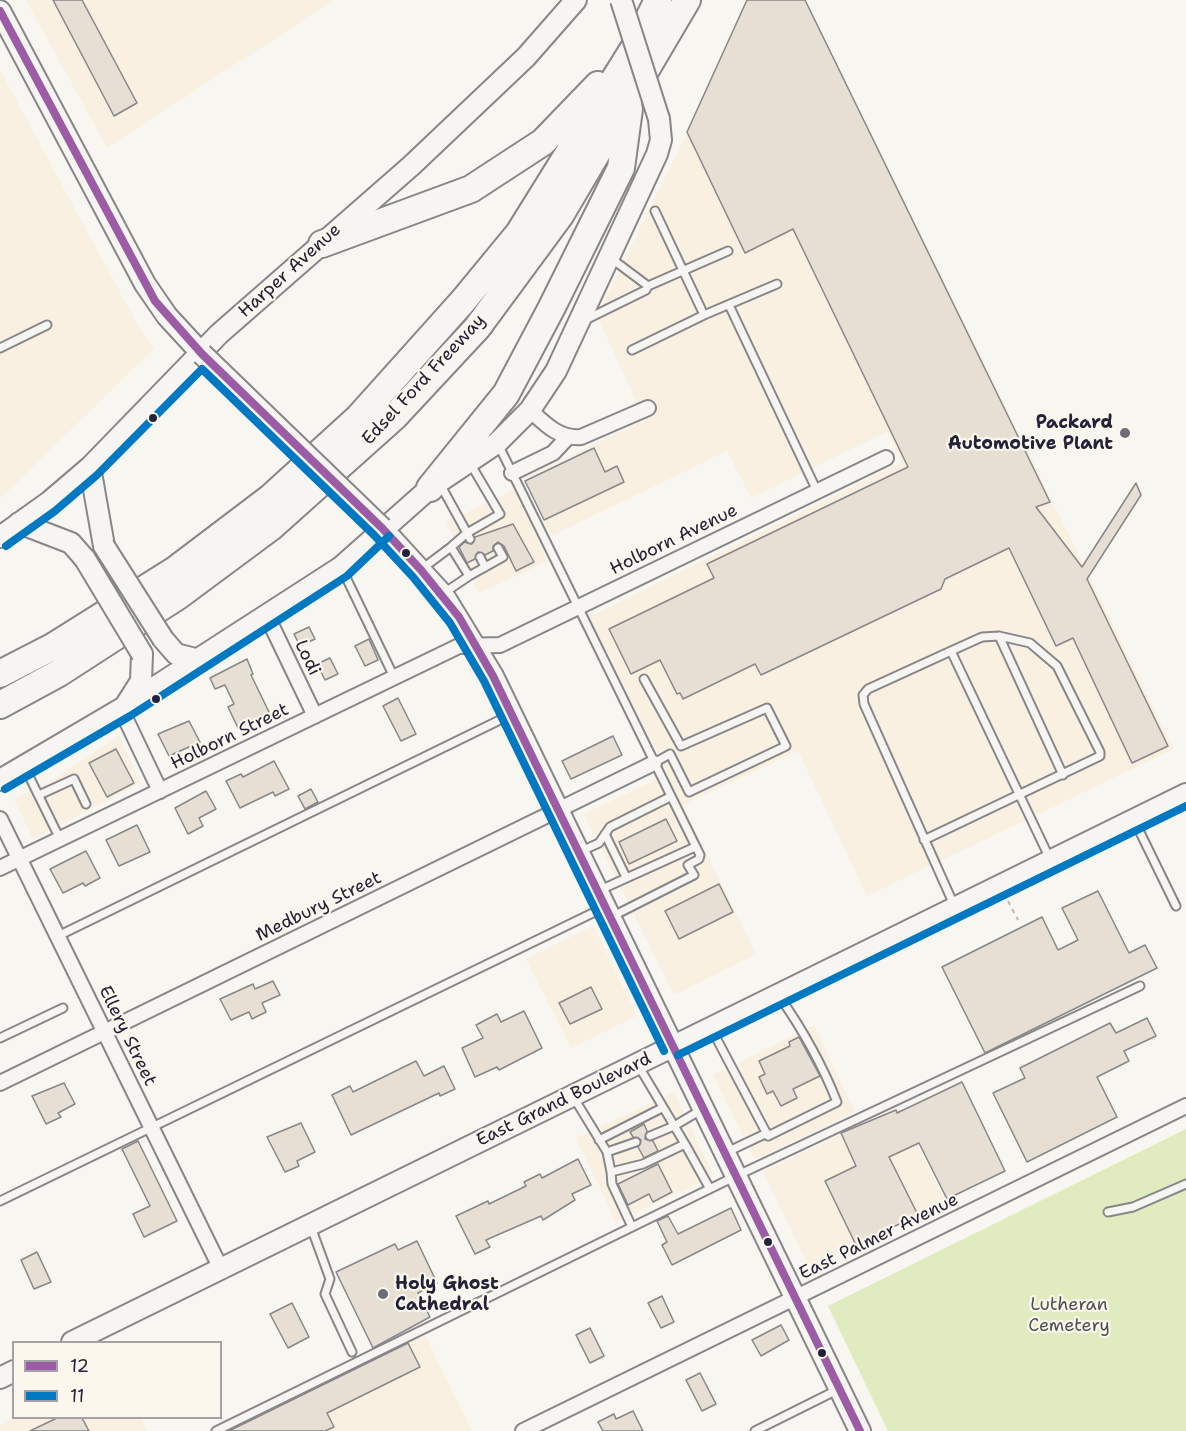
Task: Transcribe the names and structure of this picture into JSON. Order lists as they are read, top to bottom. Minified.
{"streets":{"highway":["Edsel Ford Freeway"],"main road":["Harper Avenue","East Grand Boulevard"],"street":["Holborn Avenue","Lodi","Holborn Street","Medbury Street","Ellery Street","East Palmer Avenue"]},"crossings":[["Holborn Avenue","Holborn Street"],["Lodi","Holborn Street"],["Holborn Street","Ellery Street"],["Medbury Street","Ellery Street"],["Ellery Street","East Grand Boulevard"]],"parks":["Lutheran Cemetery"],"places":["Packard Automotive Plant","Holy Ghost Cathedral"],"lines":["transit line 12","transit line 11"],"legend":["12","11"]}
